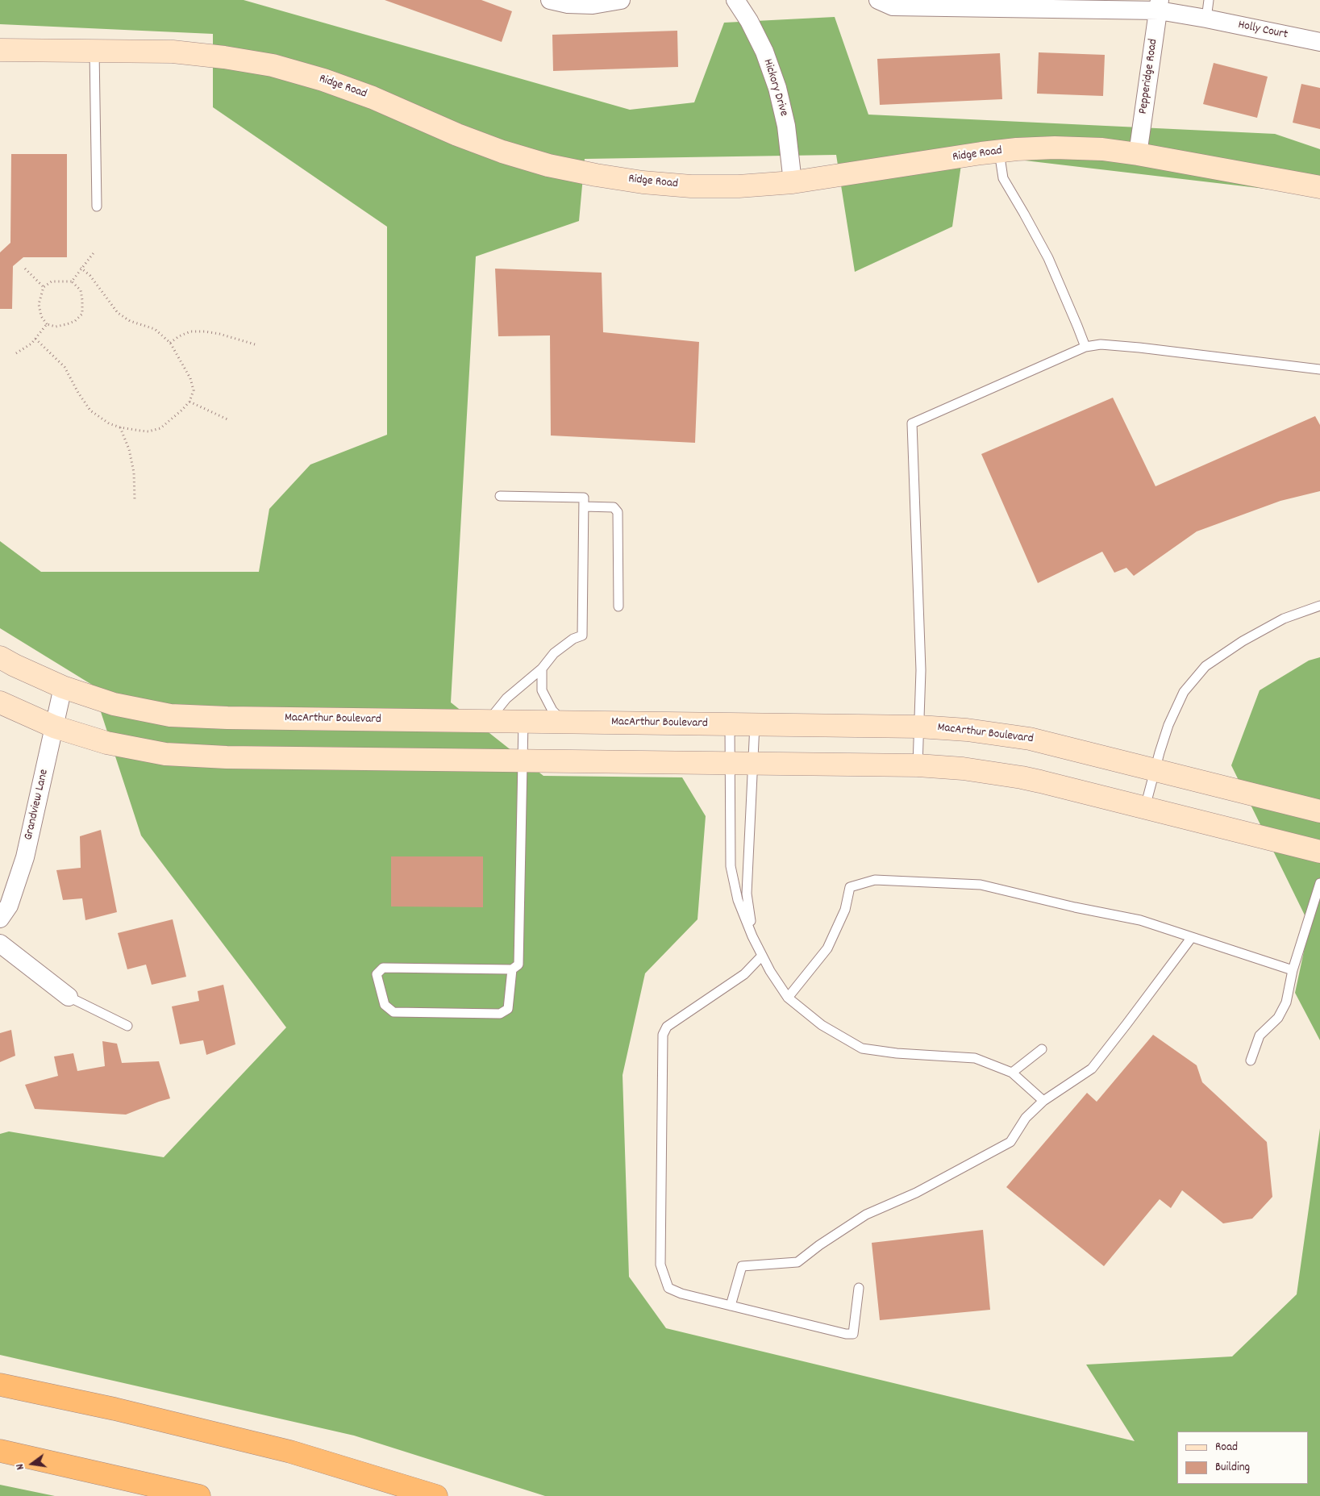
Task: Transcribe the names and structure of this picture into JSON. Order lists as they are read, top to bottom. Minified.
{"streets":{"main road":["Ridge Road","MacArthur Boulevard"],"street":["Holly Court","Pepperidge Road","Hickory Drive","Grandview Lane"]},"crossings":[["Holly Court","Pepperidge Road"],["Pepperidge Road","Ridge Road"],["Ridge Road","Hickory Drive"],["MacArthur Boulevard","Grandview Lane"]],"legend":["Road","Building"],"north":"left"}
